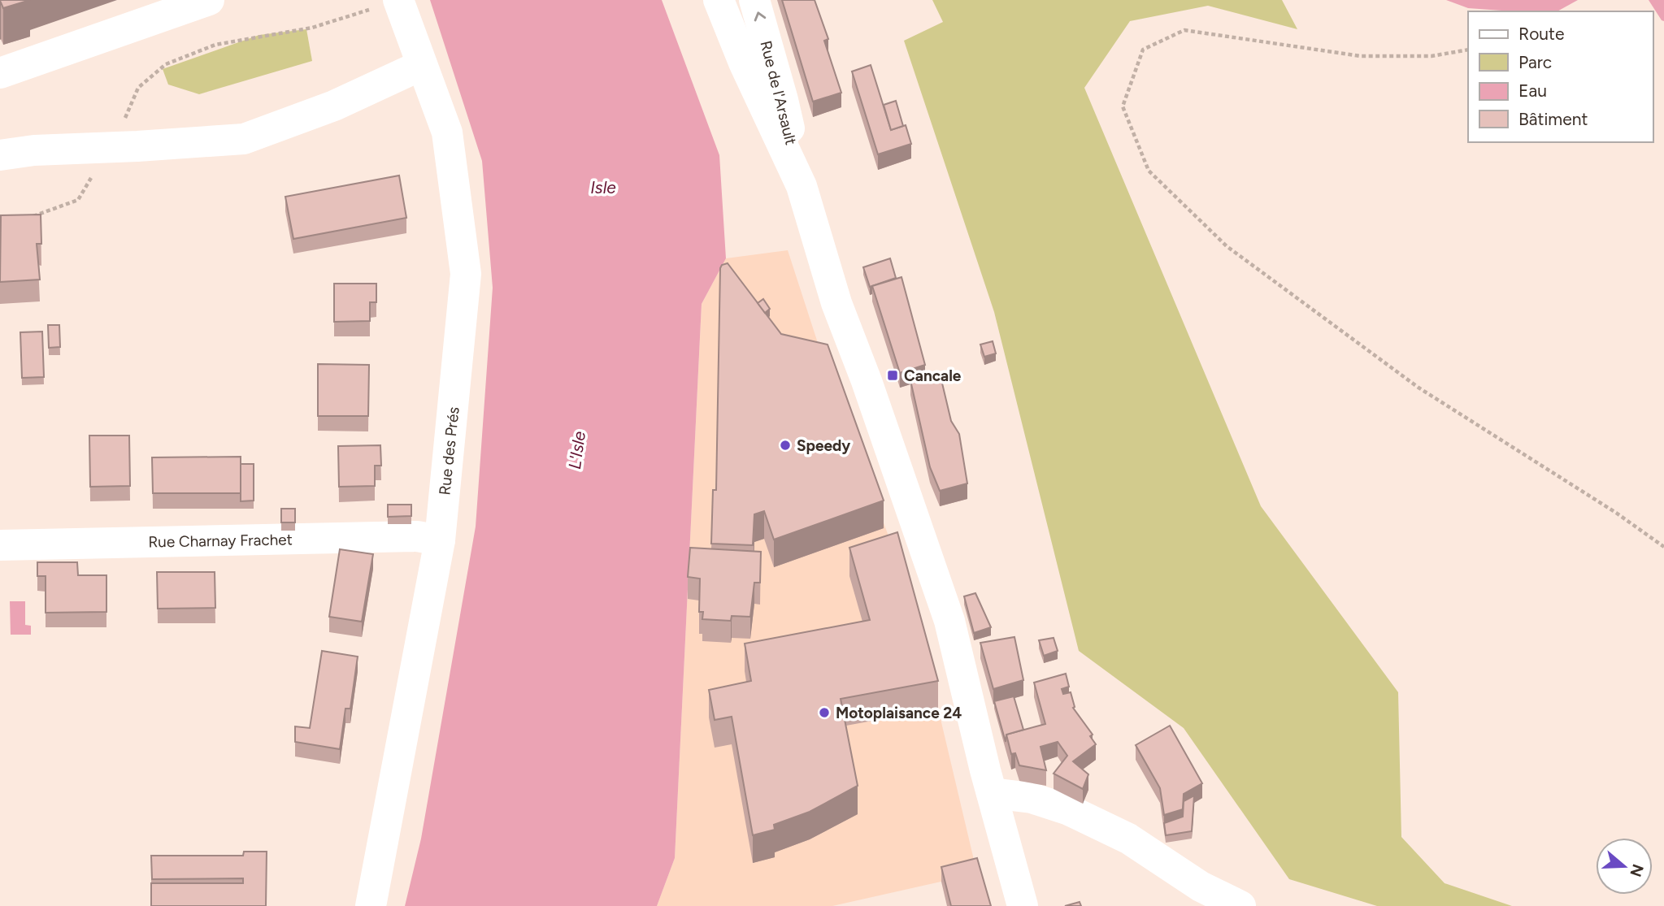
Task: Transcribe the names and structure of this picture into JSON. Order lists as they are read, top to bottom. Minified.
{"streets":{"street":["Rue de l'Arsault","Rue des Prés","Rue Charnay Frachet"]},"crossings":[["Rue des Prés","Rue Charnay Frachet"]],"water":["Isle","L'Isle"],"places":{"transit":["Cancale"],"other":["Speedy","Motoplaisance 24"]},"legend":["Route","Parc","Eau","Bâtiment"],"north":"right"}
